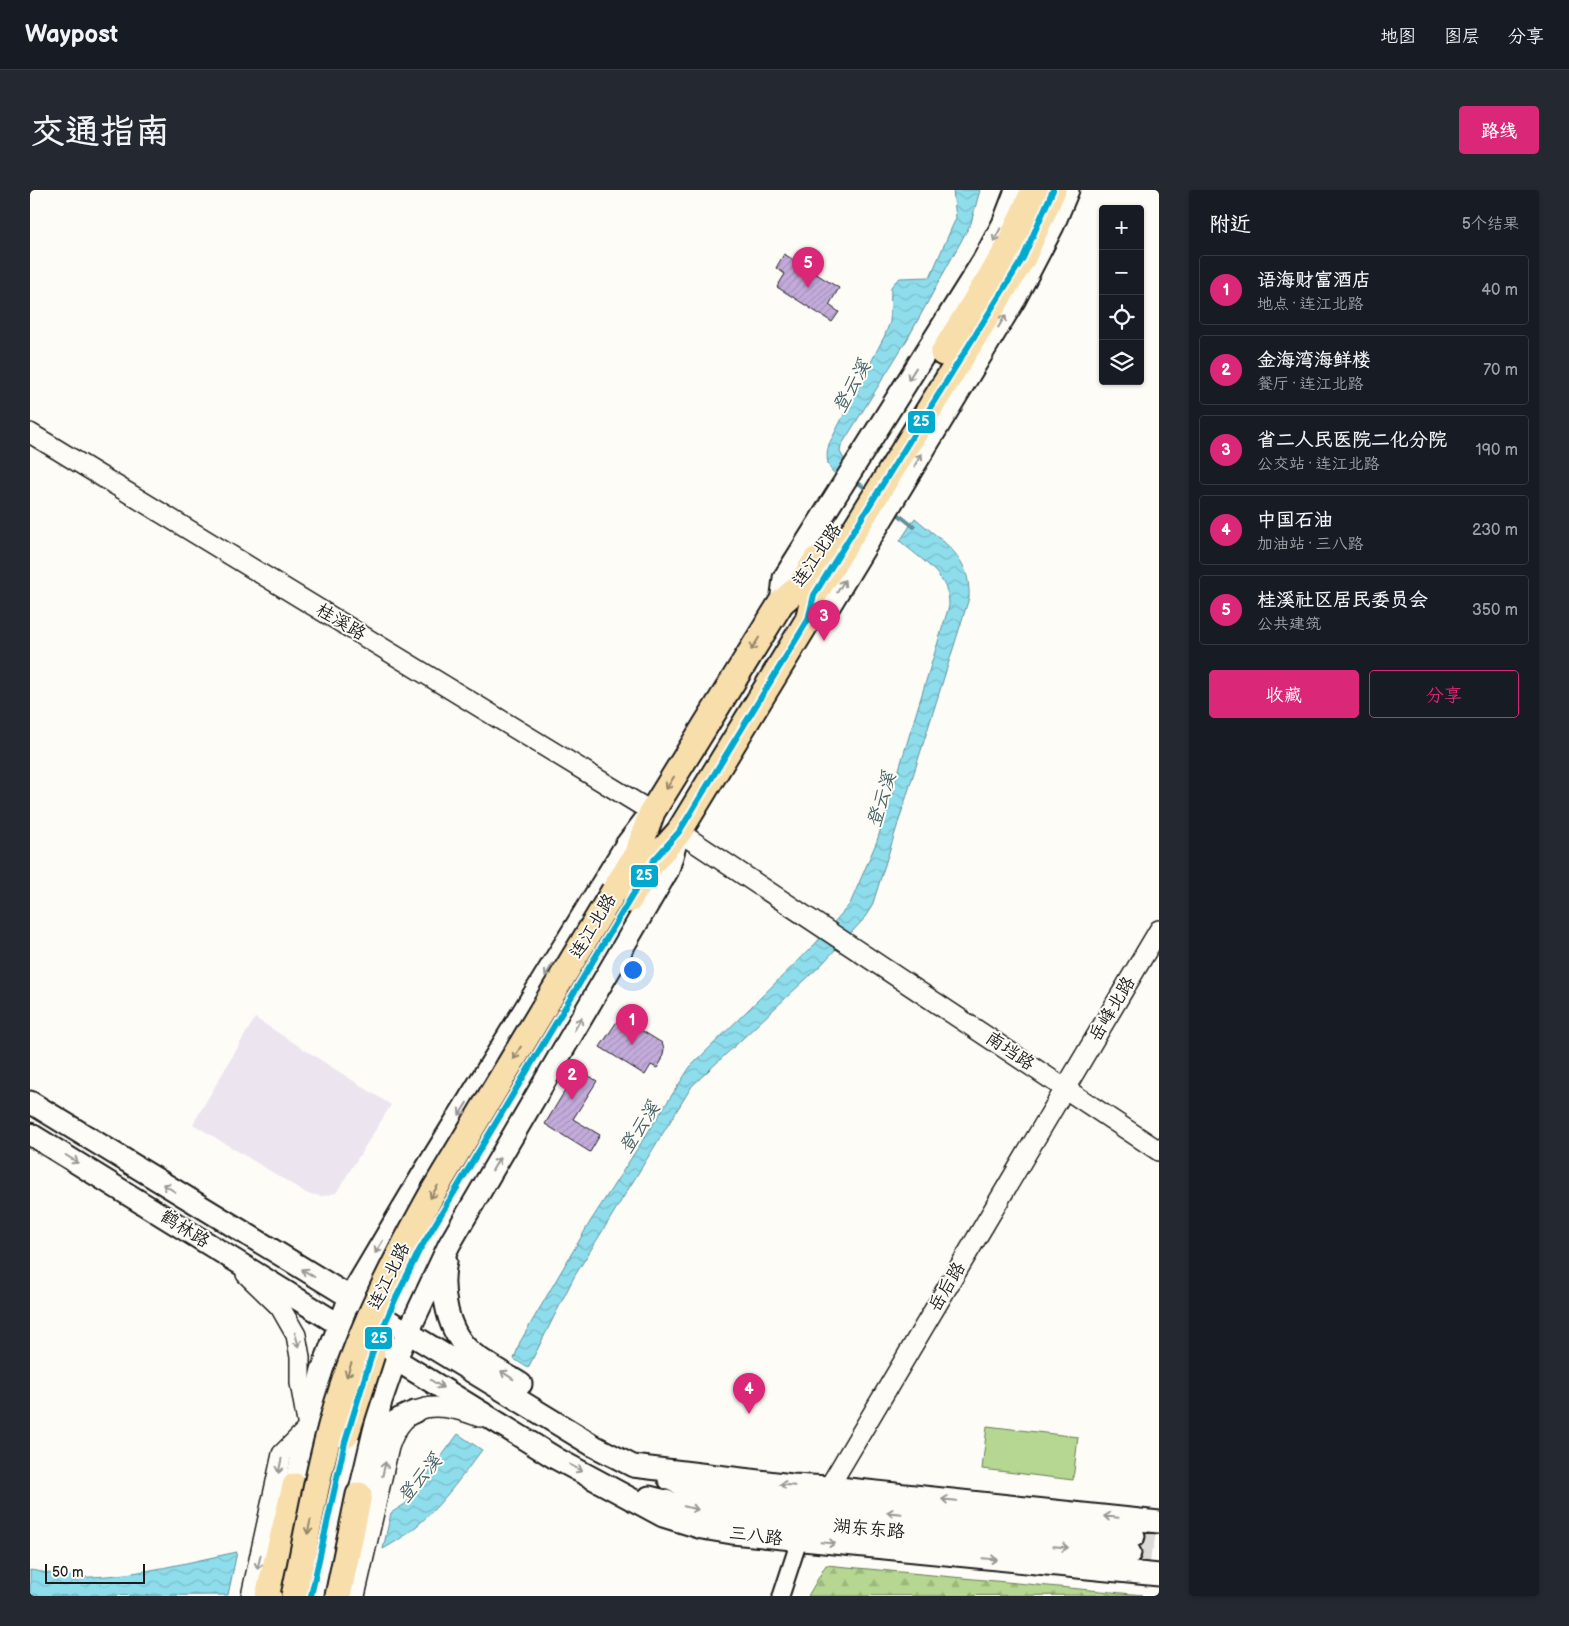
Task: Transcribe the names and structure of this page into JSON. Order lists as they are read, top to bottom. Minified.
{"streets":{"highway":["连江北路"],"main road":["鹤林路","湖东东路","三八路"],"street":["桂溪路","岳峰北路","南垱路","岳后路"]},"crossings":[["连江北路","桂溪路"],["连江北路","南垱路"],["岳峰北路","南垱路"],["岳峰北路","岳后路"],["南垱路","岳后路"],["鹤林路","三八路"],["湖东东路","三八路"]],"water":["登云溪"],"lines":["transit line 25"],"scale_bar":"50 m","page":{"header":"Waypost","nav":["地图","图层","分享"],"buttons":["路线",["收藏","分享"]],"title":"交通指南","heading":["附近","5个结果"],"map_buttons":["+","−"],"pins":["5","3","1","2","4"],"list":[{"mark":"1","name":"语海财富酒店","note":"地点 · 连江北路","value":"40 m"},{"mark":"2","name":"金海湾海鲜楼","note":"餐厅 · 连江北路","value":"70 m"},{"mark":"3","name":"省二人民医院二化分院","note":"公交站 · 连江北路","value":"190 m"},{"mark":"4","name":"中国石油","note":"加油站 · 三八路","value":"230 m"},{"mark":"5","name":"桂溪社区居民委员会","note":"公共建筑","value":"350 m"}],"scale":"50 m"}}
